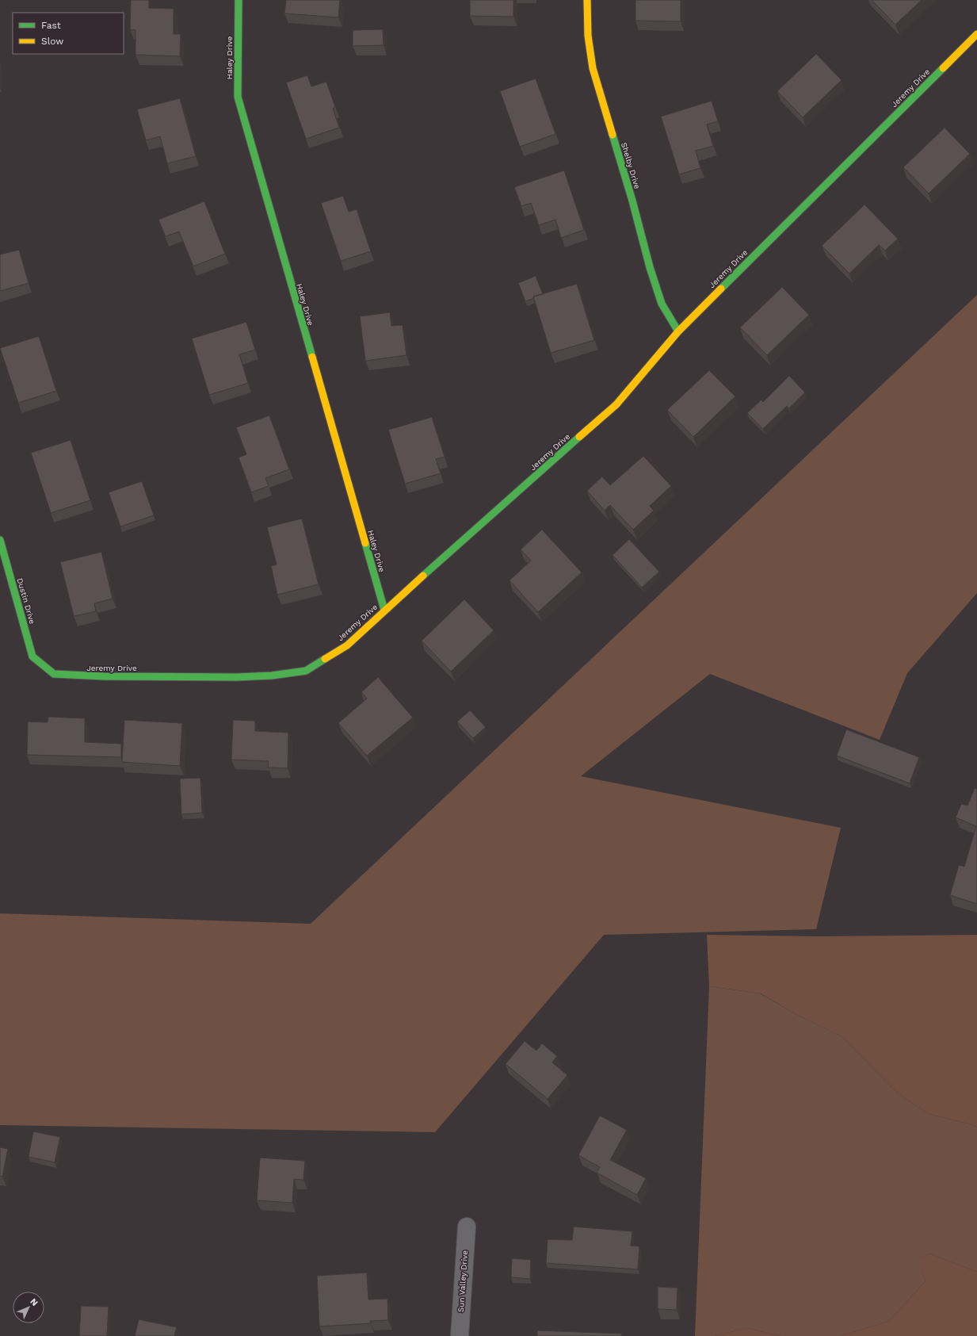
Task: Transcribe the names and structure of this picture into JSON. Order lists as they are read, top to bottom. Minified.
{"streets":{"street":["Haley Drive","Jeremy Drive","Shelby Drive","Dustin Drive","Sun Valley Drive"]},"crossings":[["Haley Drive","Jeremy Drive"],["Jeremy Drive","Shelby Drive"],["Jeremy Drive","Dustin Drive"]],"legend":["Fast","Slow"],"north":"top right"}
